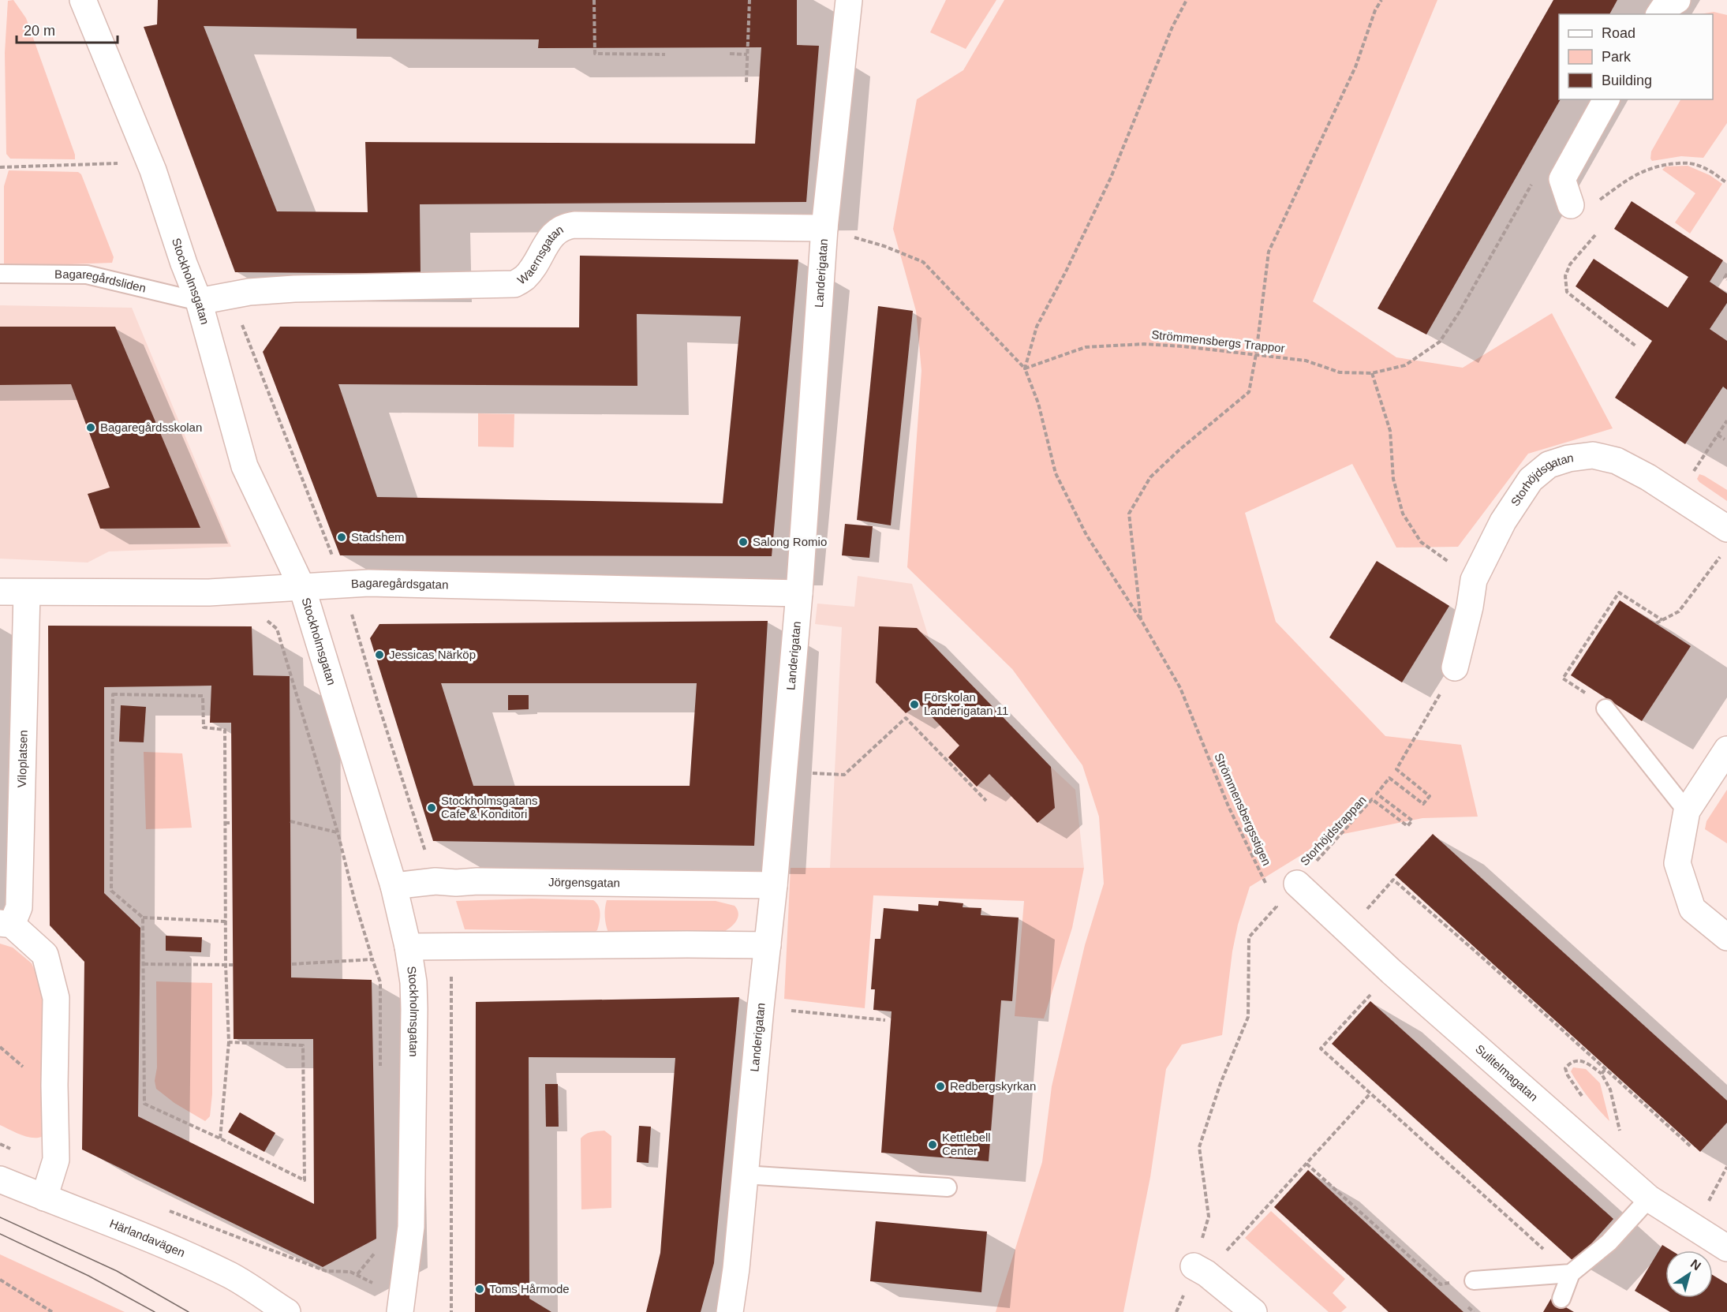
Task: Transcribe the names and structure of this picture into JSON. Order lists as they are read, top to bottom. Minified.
{"streets":{"street":["Waernsgatan","Landerigatan","Stockholmsgatan","Storhöjdsgatan","Bagaregårdsgatan","Viloplatsen","Jörgensgatan","Sulitelmagatan","Härlandavägen"],"lane":["Bagaregårdsliden"],"path":["Strömmensbergs Trappor","Strömmensbergsstigen","Storhöjdstrappan"]},"crossings":[["Waernsgatan","Landerigatan"],["Waernsgatan","Stockholmsgatan"],["Waernsgatan","Bagaregårdsliden"],["Landerigatan","Bagaregårdsgatan"],["Landerigatan","Jörgensgatan"],["Stockholmsgatan","Bagaregårdsliden"],["Stockholmsgatan","Bagaregårdsgatan"],["Stockholmsgatan","Jörgensgatan"],["Strömmensbergs Trappor","Strömmensbergsstigen"],["Storhöjdsgatan","Storhöjdstrappan"],["Bagaregårdsgatan","Viloplatsen"],["Viloplatsen","Härlandavägen"],["Storhöjdstrappan","Sulitelmagatan"]],"places":["Bagaregårdsskolan","Stadshem","Salong Romio","Jessicas Närköp","Förskolan Landerigatan 11","Stockholmsgatans Cafe & Konditori","Redbergskyrkan","Kettlebell Center","Toms Hårmode"],"legend":["Road","Park","Building"],"scale_bar":"20 m","north":"top right"}
